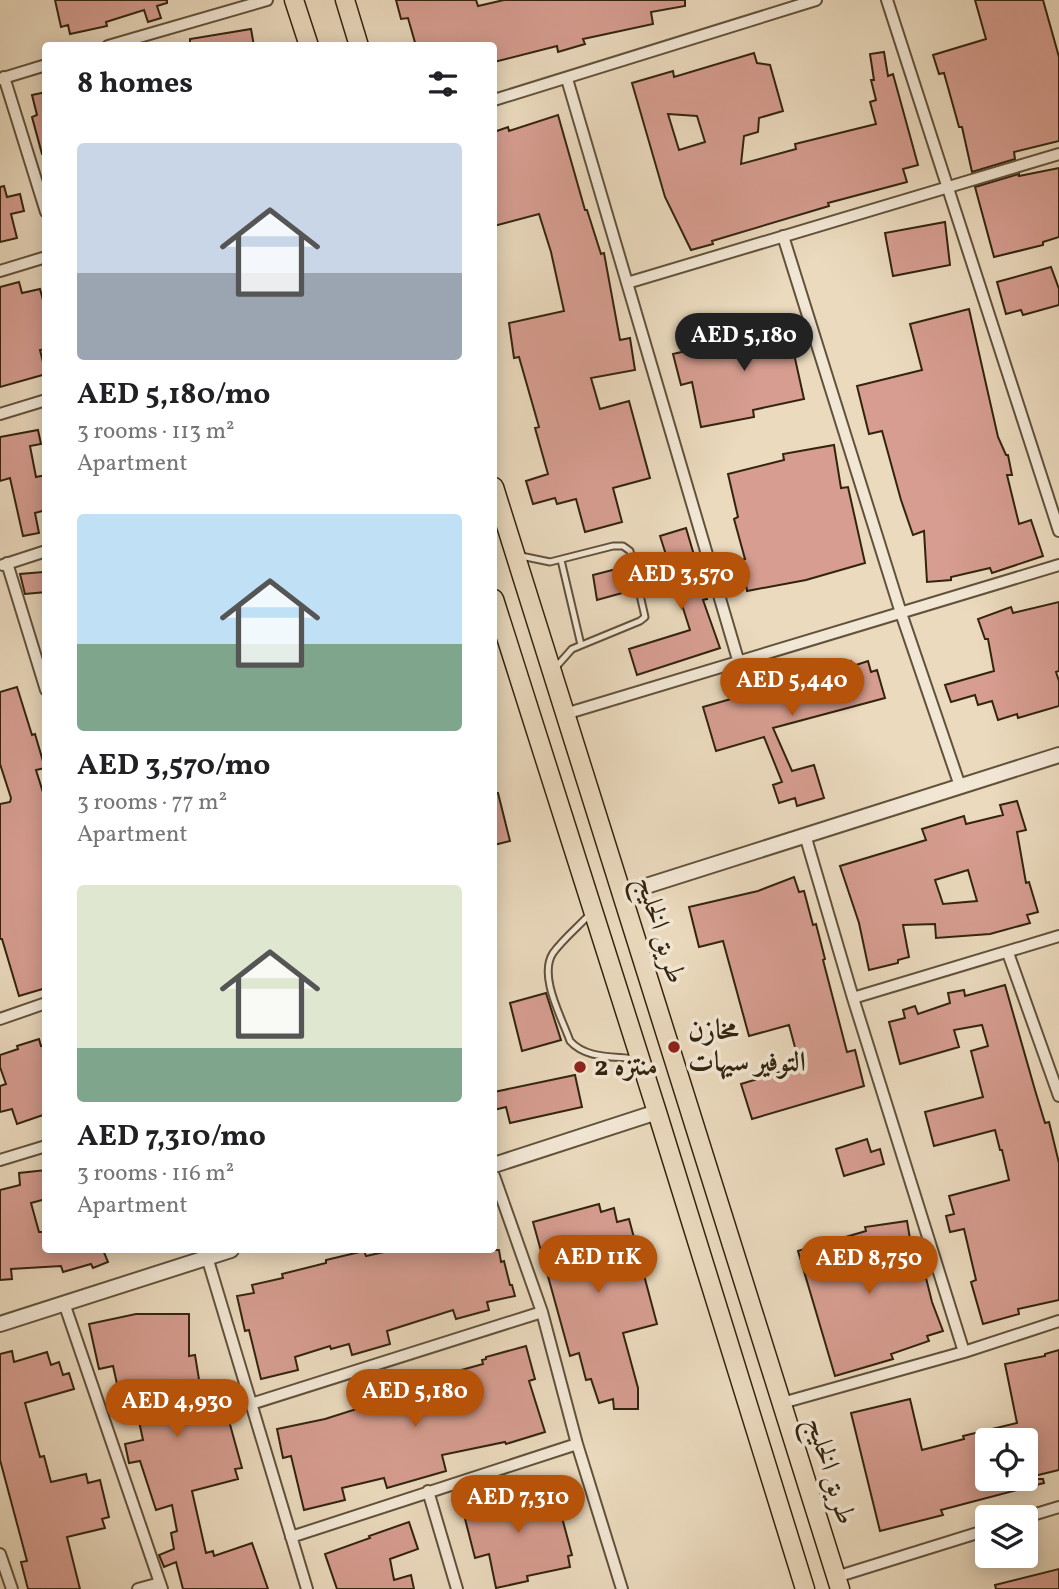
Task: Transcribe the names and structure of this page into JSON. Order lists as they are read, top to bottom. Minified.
{"streets":{"main road":["طريق الخليج"]},"places":["مخازن التوفير سيهات","منتزه 2"],"page":{"heading":"8 homes","list":[{"name":"AED 5,180/mo","note":"3 rooms · 113 m² · Apartment"},{"name":"AED 3,570/mo","note":"3 rooms · 77 m² · Apartment"},{"name":"AED 7,310/mo","note":"3 rooms · 116 m² · Apartment"}],"price":["AED 5,180","AED 3,570","AED 5,440","AED 11K","AED 8,750","AED 5,180","AED 4,930","AED 7,310"]}}
